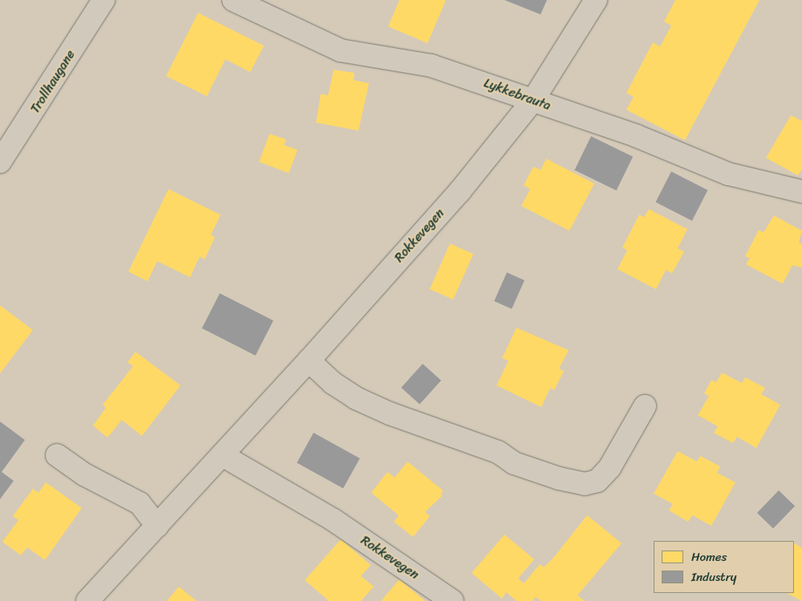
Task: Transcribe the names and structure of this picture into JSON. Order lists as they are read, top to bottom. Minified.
{"streets":{"street":["Trollhaugane","Lykkebrauta","Rokkevegen"]},"crossings":[["Lykkebrauta","Rokkevegen"]],"legend":["Homes","Industry"]}
